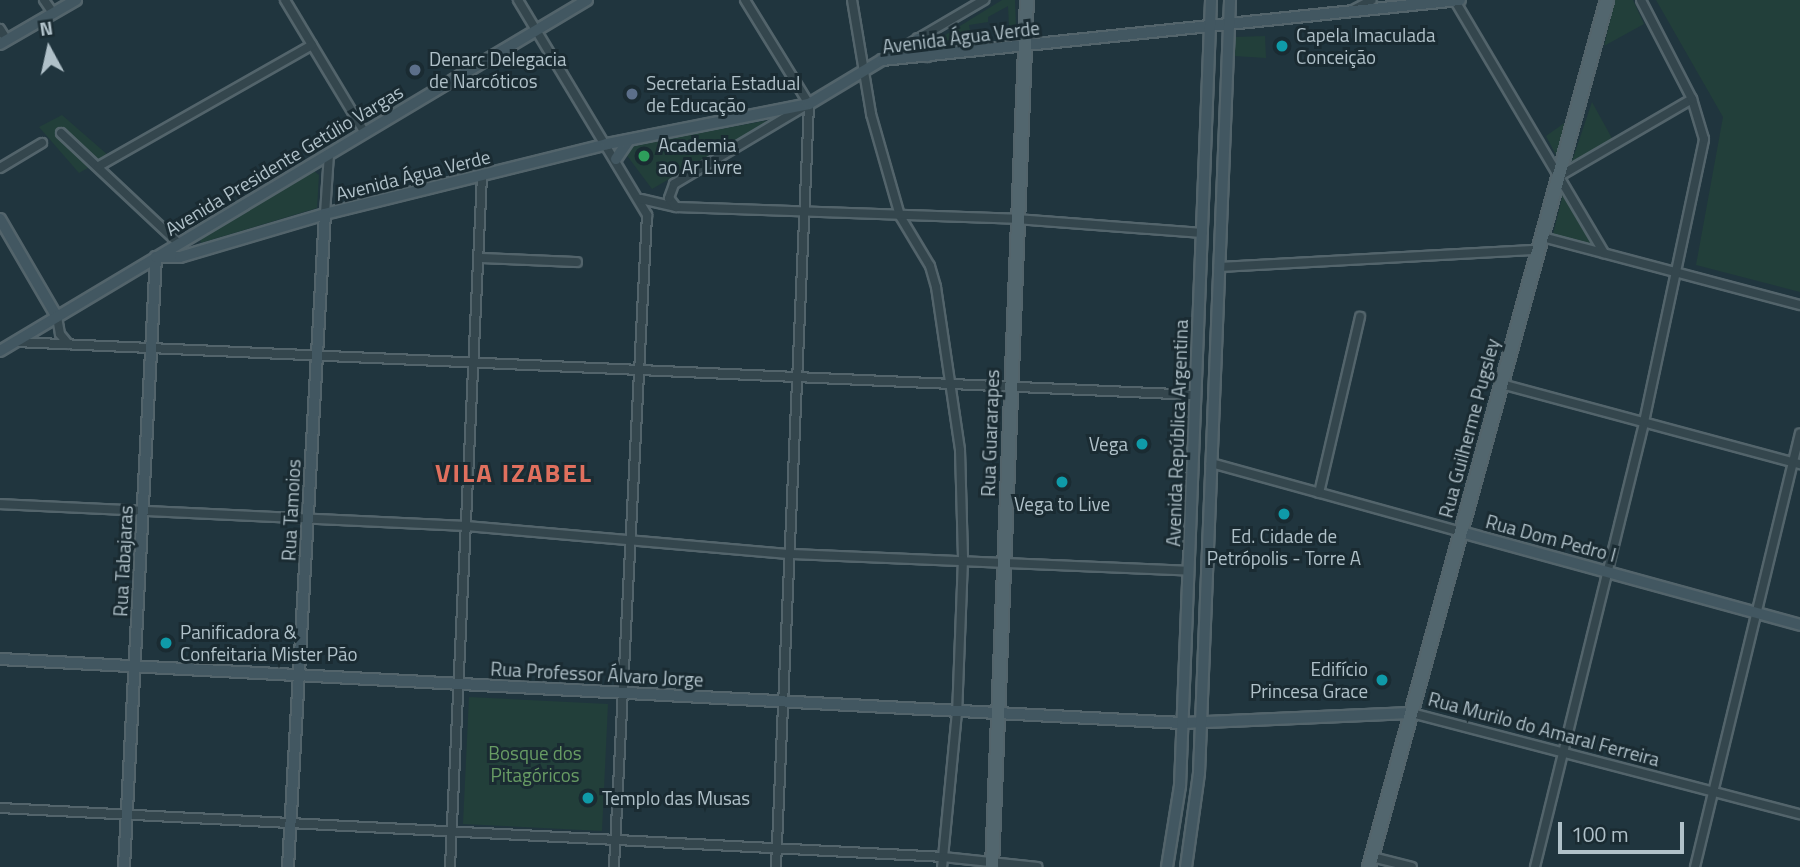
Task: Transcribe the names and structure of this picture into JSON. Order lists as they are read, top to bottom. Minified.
{"streets":{"main road":["Rua Guilherme Pugsley","Rua Guararapes"],"street":["Avenida Água Verde","Avenida Presidente Getúlio Vargas","Avenida República Argentina","Rua Tamoios","Rua Dom Pedro I","Rua Tabajaras","Rua Professor Álvaro Jorge","Rua Murilo do Amaral Ferreira"]},"crossings":[["Avenida Água Verde","Avenida Presidente Getúlio Vargas"],["Avenida Água Verde","Rua Guararapes"],["Avenida Água Verde","Avenida República Argentina"],["Avenida Água Verde","Rua Tamoios"],["Avenida Água Verde","Rua Tabajaras"],["Avenida Presidente Getúlio Vargas","Rua Tamoios"],["Avenida Presidente Getúlio Vargas","Rua Tabajaras"],["Rua Guilherme Pugsley","Rua Dom Pedro I"],["Rua Guilherme Pugsley","Rua Murilo do Amaral Ferreira"],["Rua Guararapes","Rua Professor Álvaro Jorge"],["Avenida República Argentina","Rua Dom Pedro I"],["Avenida República Argentina","Rua Professor Álvaro Jorge"],["Avenida República Argentina","Rua Murilo do Amaral Ferreira"],["Rua Tamoios","Rua Professor Álvaro Jorge"],["Rua Tabajaras","Rua Professor Álvaro Jorge"],["Rua Professor Álvaro Jorge","Rua Murilo do Amaral Ferreira"]],"districts":["VILA IZABEL"],"parks":["Bosque dos Pitagóricos"],"places":["Capela Imaculada Conceição","Denarc Delegacia de Narcóticos","Secretaria Estadual de Educação","Academia ao Ar Livre","Vega","Vega to Live","Ed. Cidade de Petrópolis - Torre A","Panificadora & Confeitaria Mister Pão","Edifício Princesa Grace","Templo das Musas"],"scale_bar":"100 m","north":"top"}
